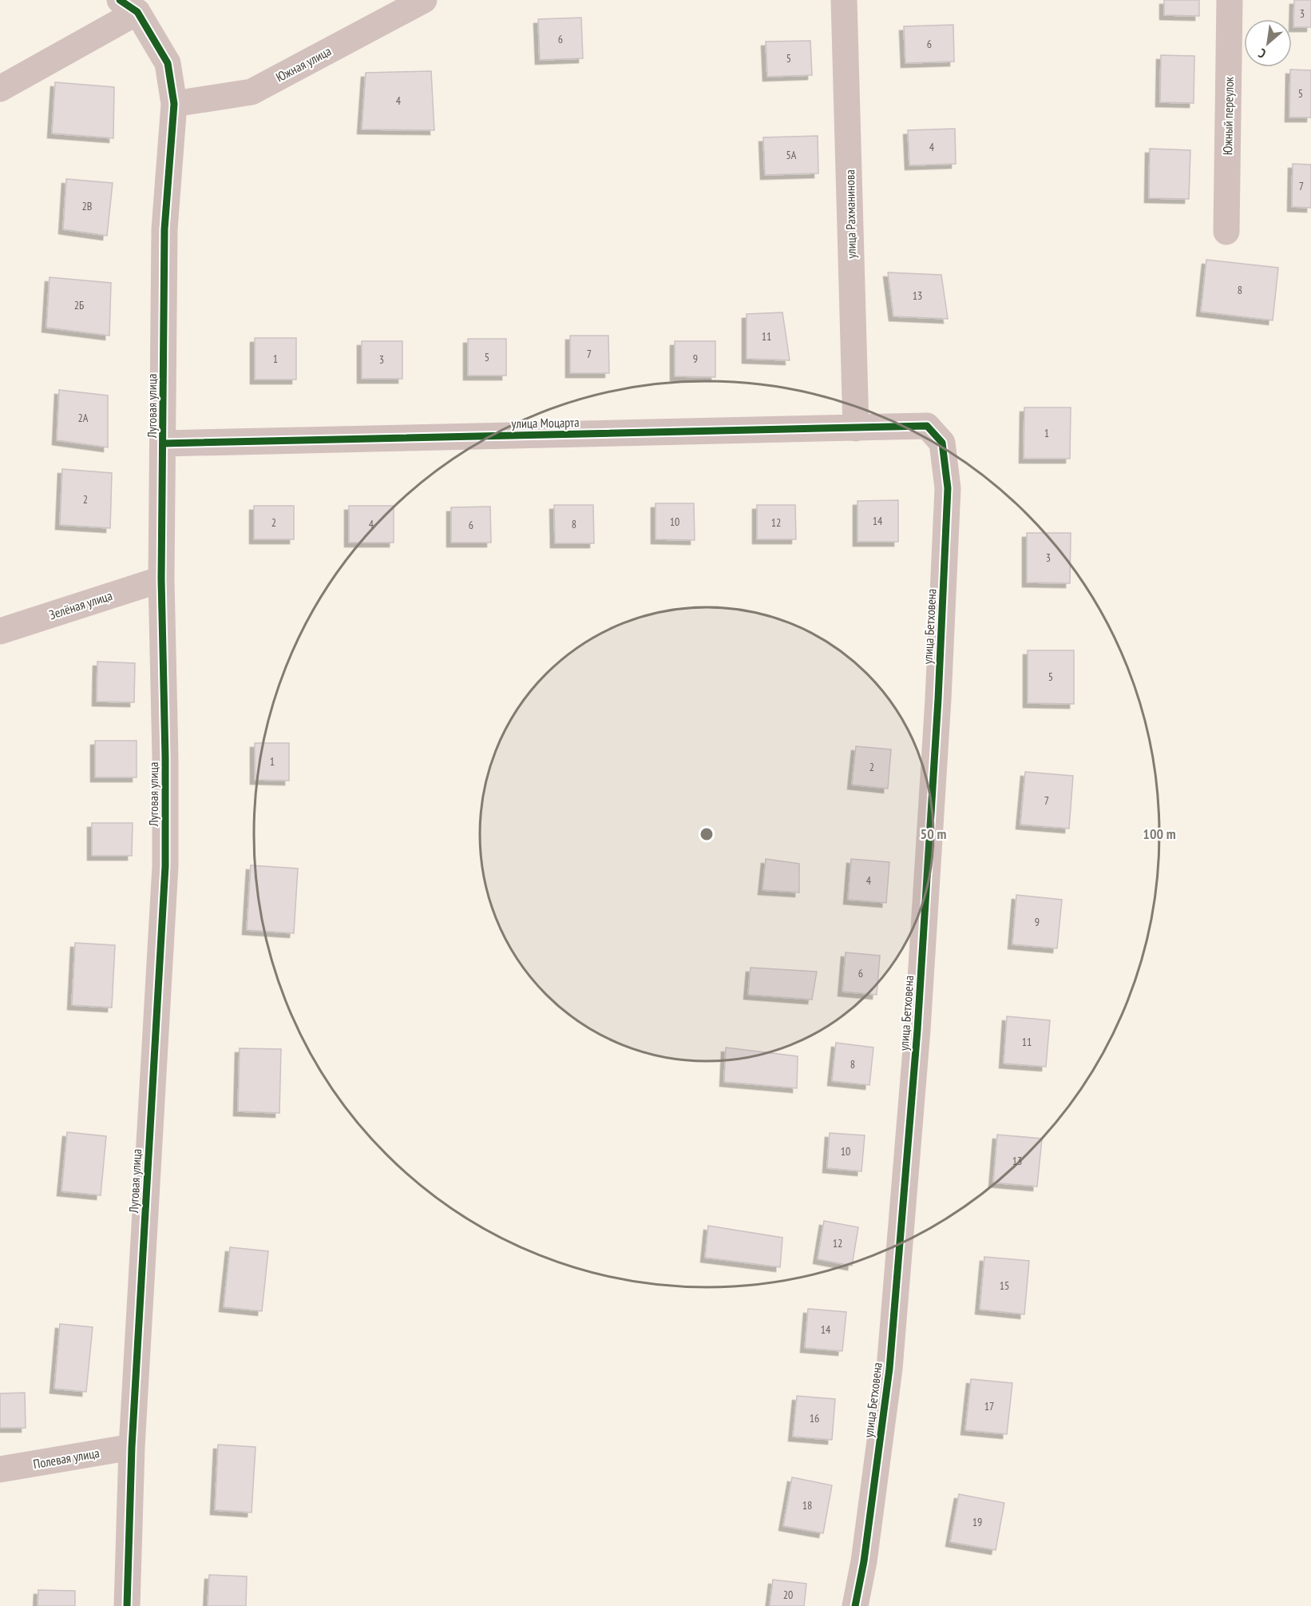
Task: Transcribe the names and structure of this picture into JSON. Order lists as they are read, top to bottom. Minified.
{"streets":{"street":["Южная улица","Южный переулок","улица Рахманинова","Луговая улица","улица Моцарта","Зелёная улица","улица Бетховена","Полевая улица"]},"crossings":[["Южная улица","Луговая улица"],["улица Рахманинова","улица Моцарта"],["Луговая улица","улица Моцарта"],["Луговая улица","Зелёная улица"],["Луговая улица","Полевая улица"],["улица Моцарта","улица Бетховена"]],"house_numbers":["3","6","6","5","5","4","4","5А","7","2В","8","13","2Б","11","7","5","1","9","3","2А","1","2","14","10","2","12","4","8","6","3","5","1","2","7","4","9","6","11","8","10","13","12","15","14","17","16","18","19","20"],"north":"bottom left","rings":["50 m","100 m"]}
